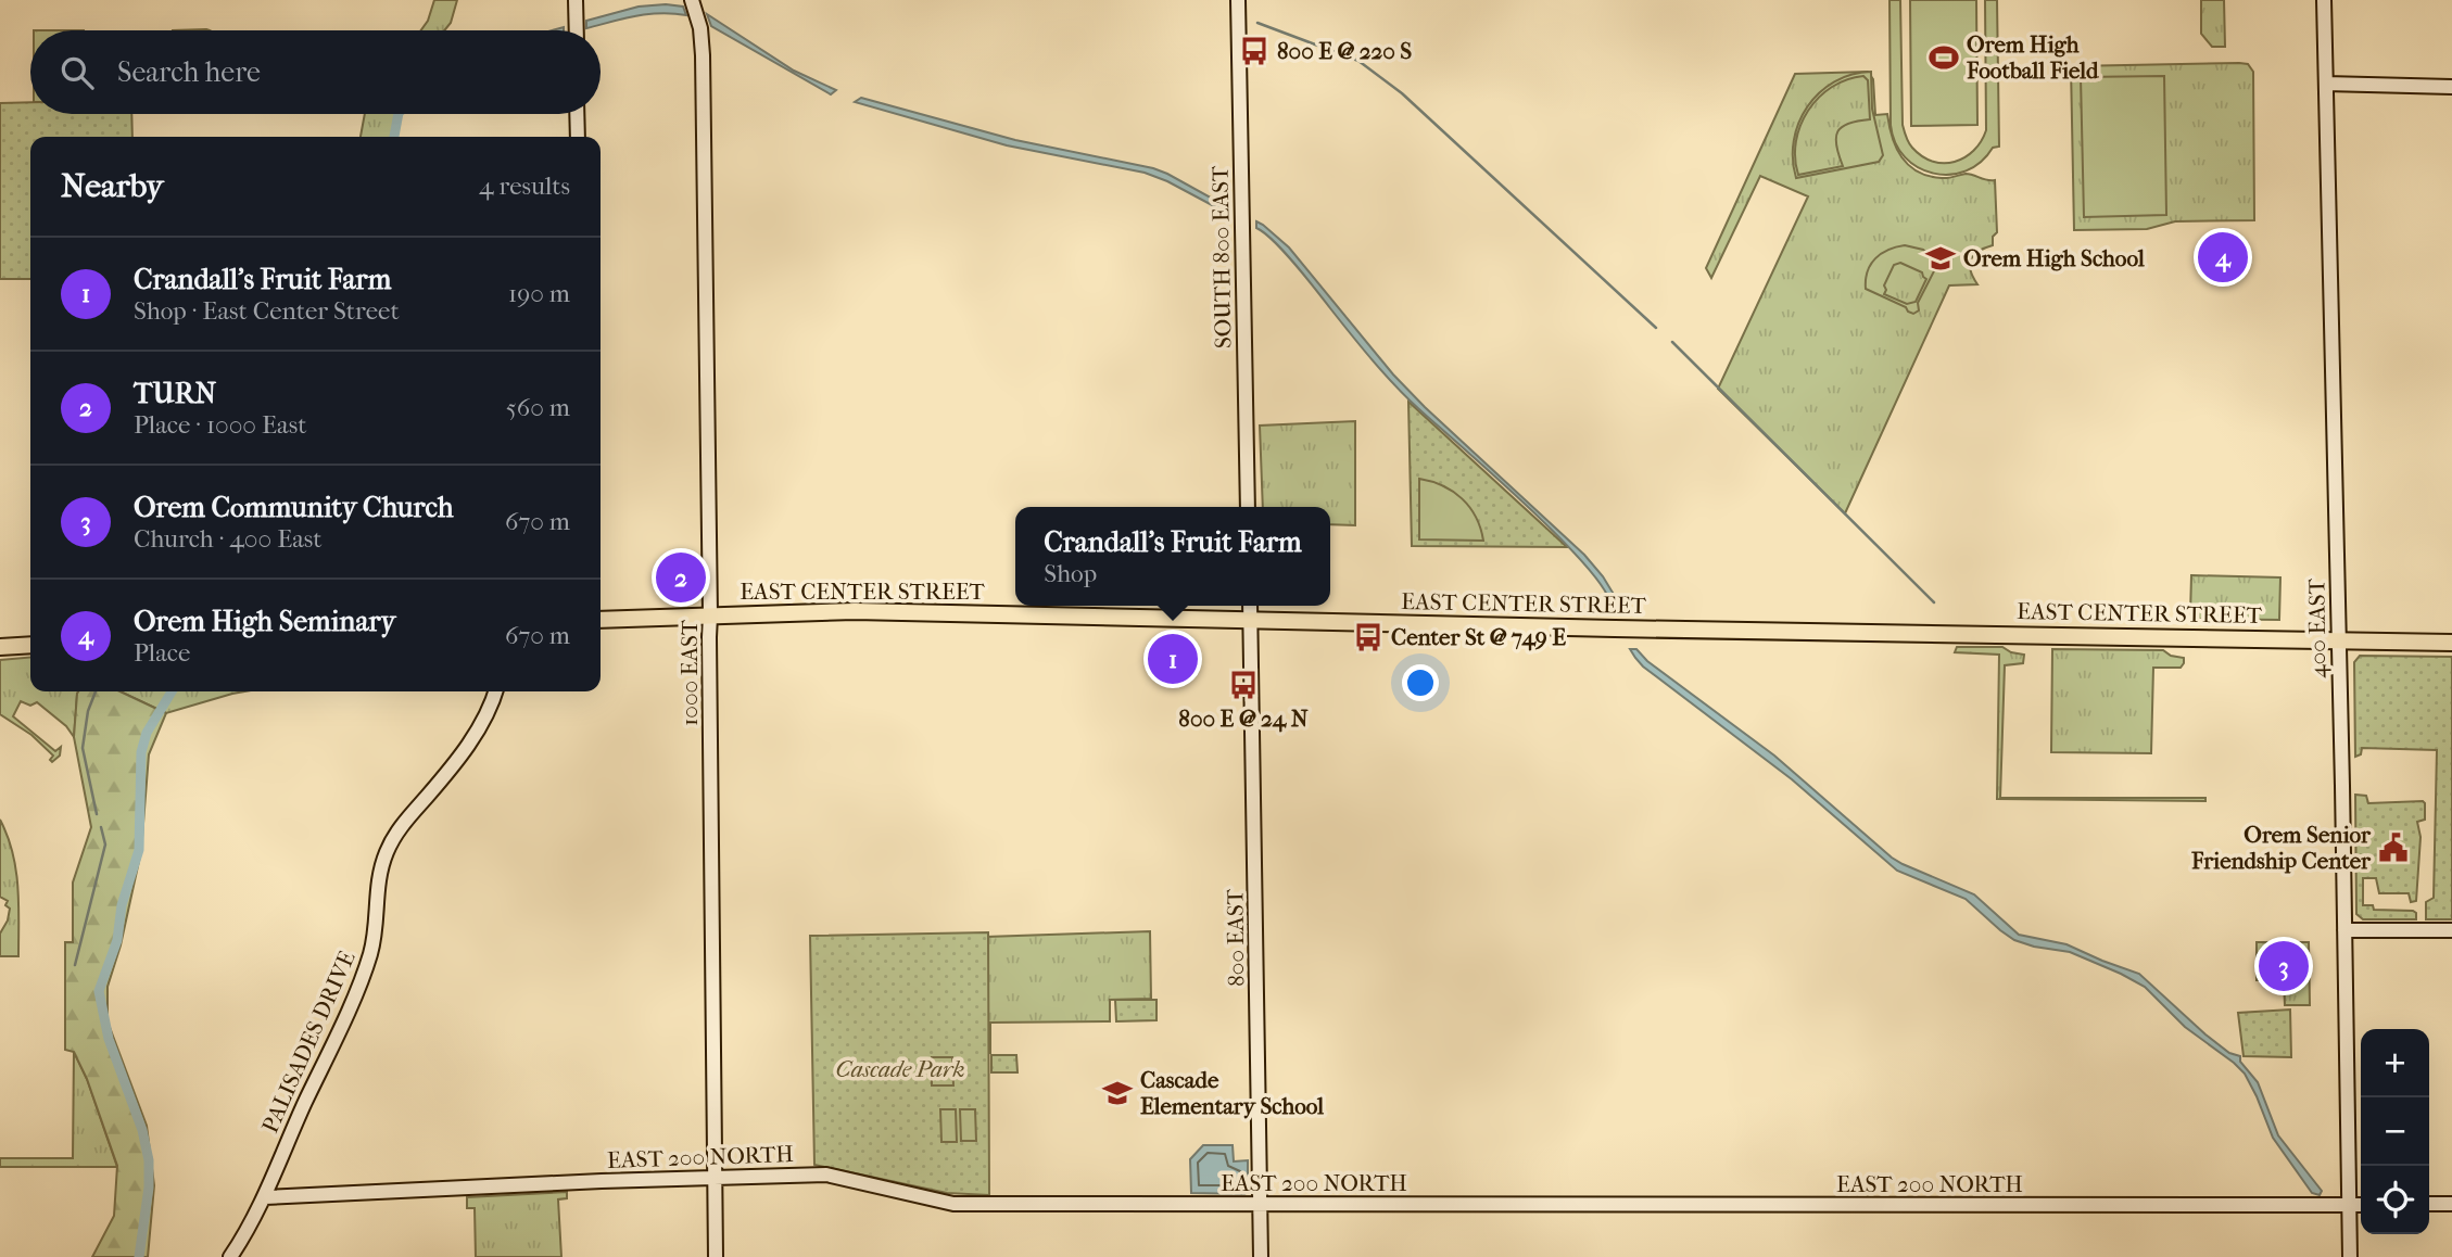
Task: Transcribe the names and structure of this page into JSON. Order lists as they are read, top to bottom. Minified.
{"streets":{"main road":["EAST CENTER STREET"],"street":["SOUTH 800 EAST","400 EAST","1000 EAST","800 EAST","PALISADES DRIVE","EAST 200 NORTH"]},"crossings":[["EAST CENTER STREET","400 EAST"],["EAST CENTER STREET","1000 EAST"],["EAST CENTER STREET","800 EAST"],["400 EAST","EAST 200 NORTH"],["1000 EAST","EAST 200 NORTH"],["800 EAST","EAST 200 NORTH"],["PALISADES DRIVE","EAST 200 NORTH"]],"parks":["Cascade Park"],"places":{"bus stop":["800 E @ 220 S","Center St @ 749 E","800 E @ 24 N"],"sports":["Orem High Football Field"],"school or university":["Orem High School","Cascade Elementary School"],"public building":["Orem Senior Friendship Center"]},"page":{"search":"Search here","heading":["Nearby","4 results"],"pins":["4","2","1","3"],"list":[{"mark":"1","name":"Crandall's Fruit Farm","note":"Shop · East Center Street","value":"190 m"},{"mark":"2","name":"TURN","note":"Place · 1000 East","value":"560 m"},{"mark":"3","name":"Orem Community Church","note":"Church · 400 East","value":"670 m"},{"mark":"4","name":"Orem High Seminary","note":"Place","value":"670 m"}],"popup":["Crandall's Fruit Farm","Shop"],"map_buttons":["+","−"]}}
